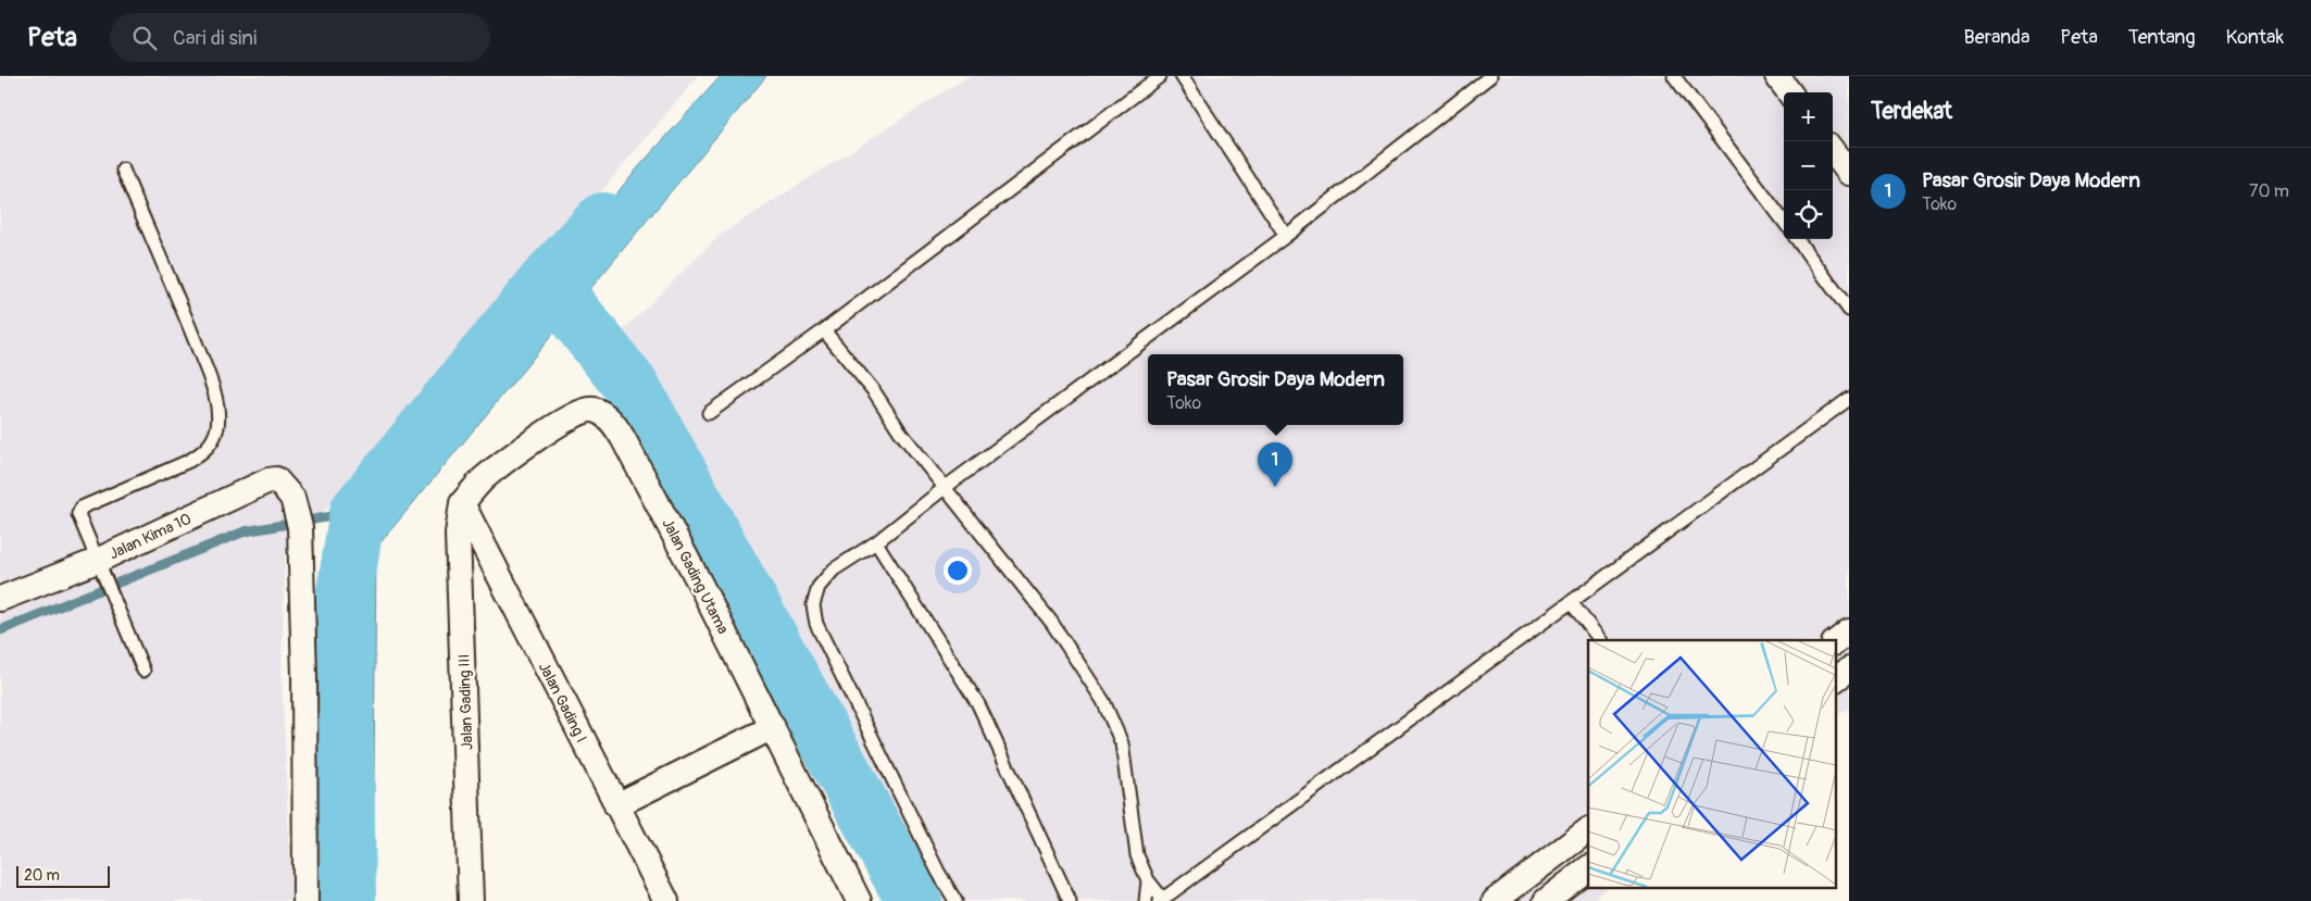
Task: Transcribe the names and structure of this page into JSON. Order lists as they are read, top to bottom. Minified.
{"streets":{"street":["Jalan Kima 10","Jalan Gading Utama","Jalan Gading III","Jalan Gading I"]},"crossings":[["Jalan Gading Utama","Jalan Gading III"],["Jalan Gading Utama","Jalan Gading I"],["Jalan Gading III","Jalan Gading I"]],"scale_bar":"20 m","page":{"header":"Peta","search":"Cari di sini","nav":["Beranda","Peta","Tentang","Kontak"],"heading":"Terdekat","map_buttons":["+","−"],"list":[{"mark":"1","name":"Pasar Grosir Daya Modern","note":"Toko","value":"70 m"}],"popup":["Pasar Grosir Daya Modern","Toko"],"pins":"1","scale":"20 m"}}
